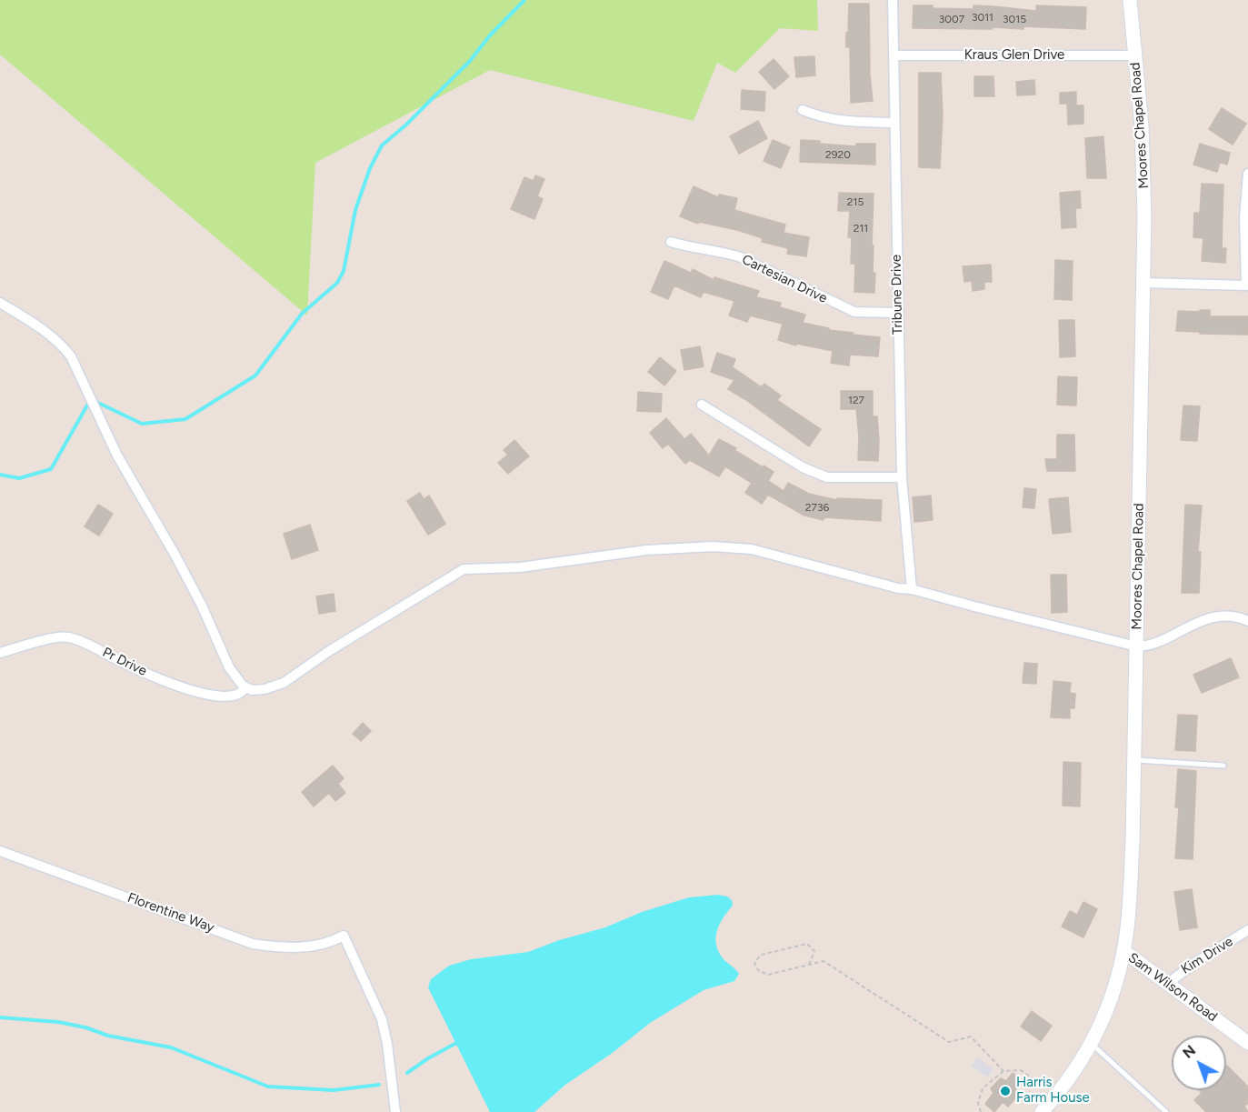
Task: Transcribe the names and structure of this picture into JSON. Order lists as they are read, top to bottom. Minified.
{"streets":{"main road":["Moores Chapel Road","Sam Wilson Road"],"street":["Kraus Glen Drive","Cartesian Drive","Tribune Drive","Pr Drive","Florentine Way","Kim Drive"]},"crossings":[["Kraus Glen Drive","Moores Chapel Road"],["Kraus Glen Drive","Tribune Drive"],["Moores Chapel Road","Pr Drive"],["Moores Chapel Road","Sam Wilson Road"],["Cartesian Drive","Tribune Drive"],["Tribune Drive","Pr Drive"],["Kim Drive","Sam Wilson Road"]],"places":["Harris Farm House"],"house_numbers":["3011","3007","3015","2920","215","211","127","2736"],"north":"top left"}
